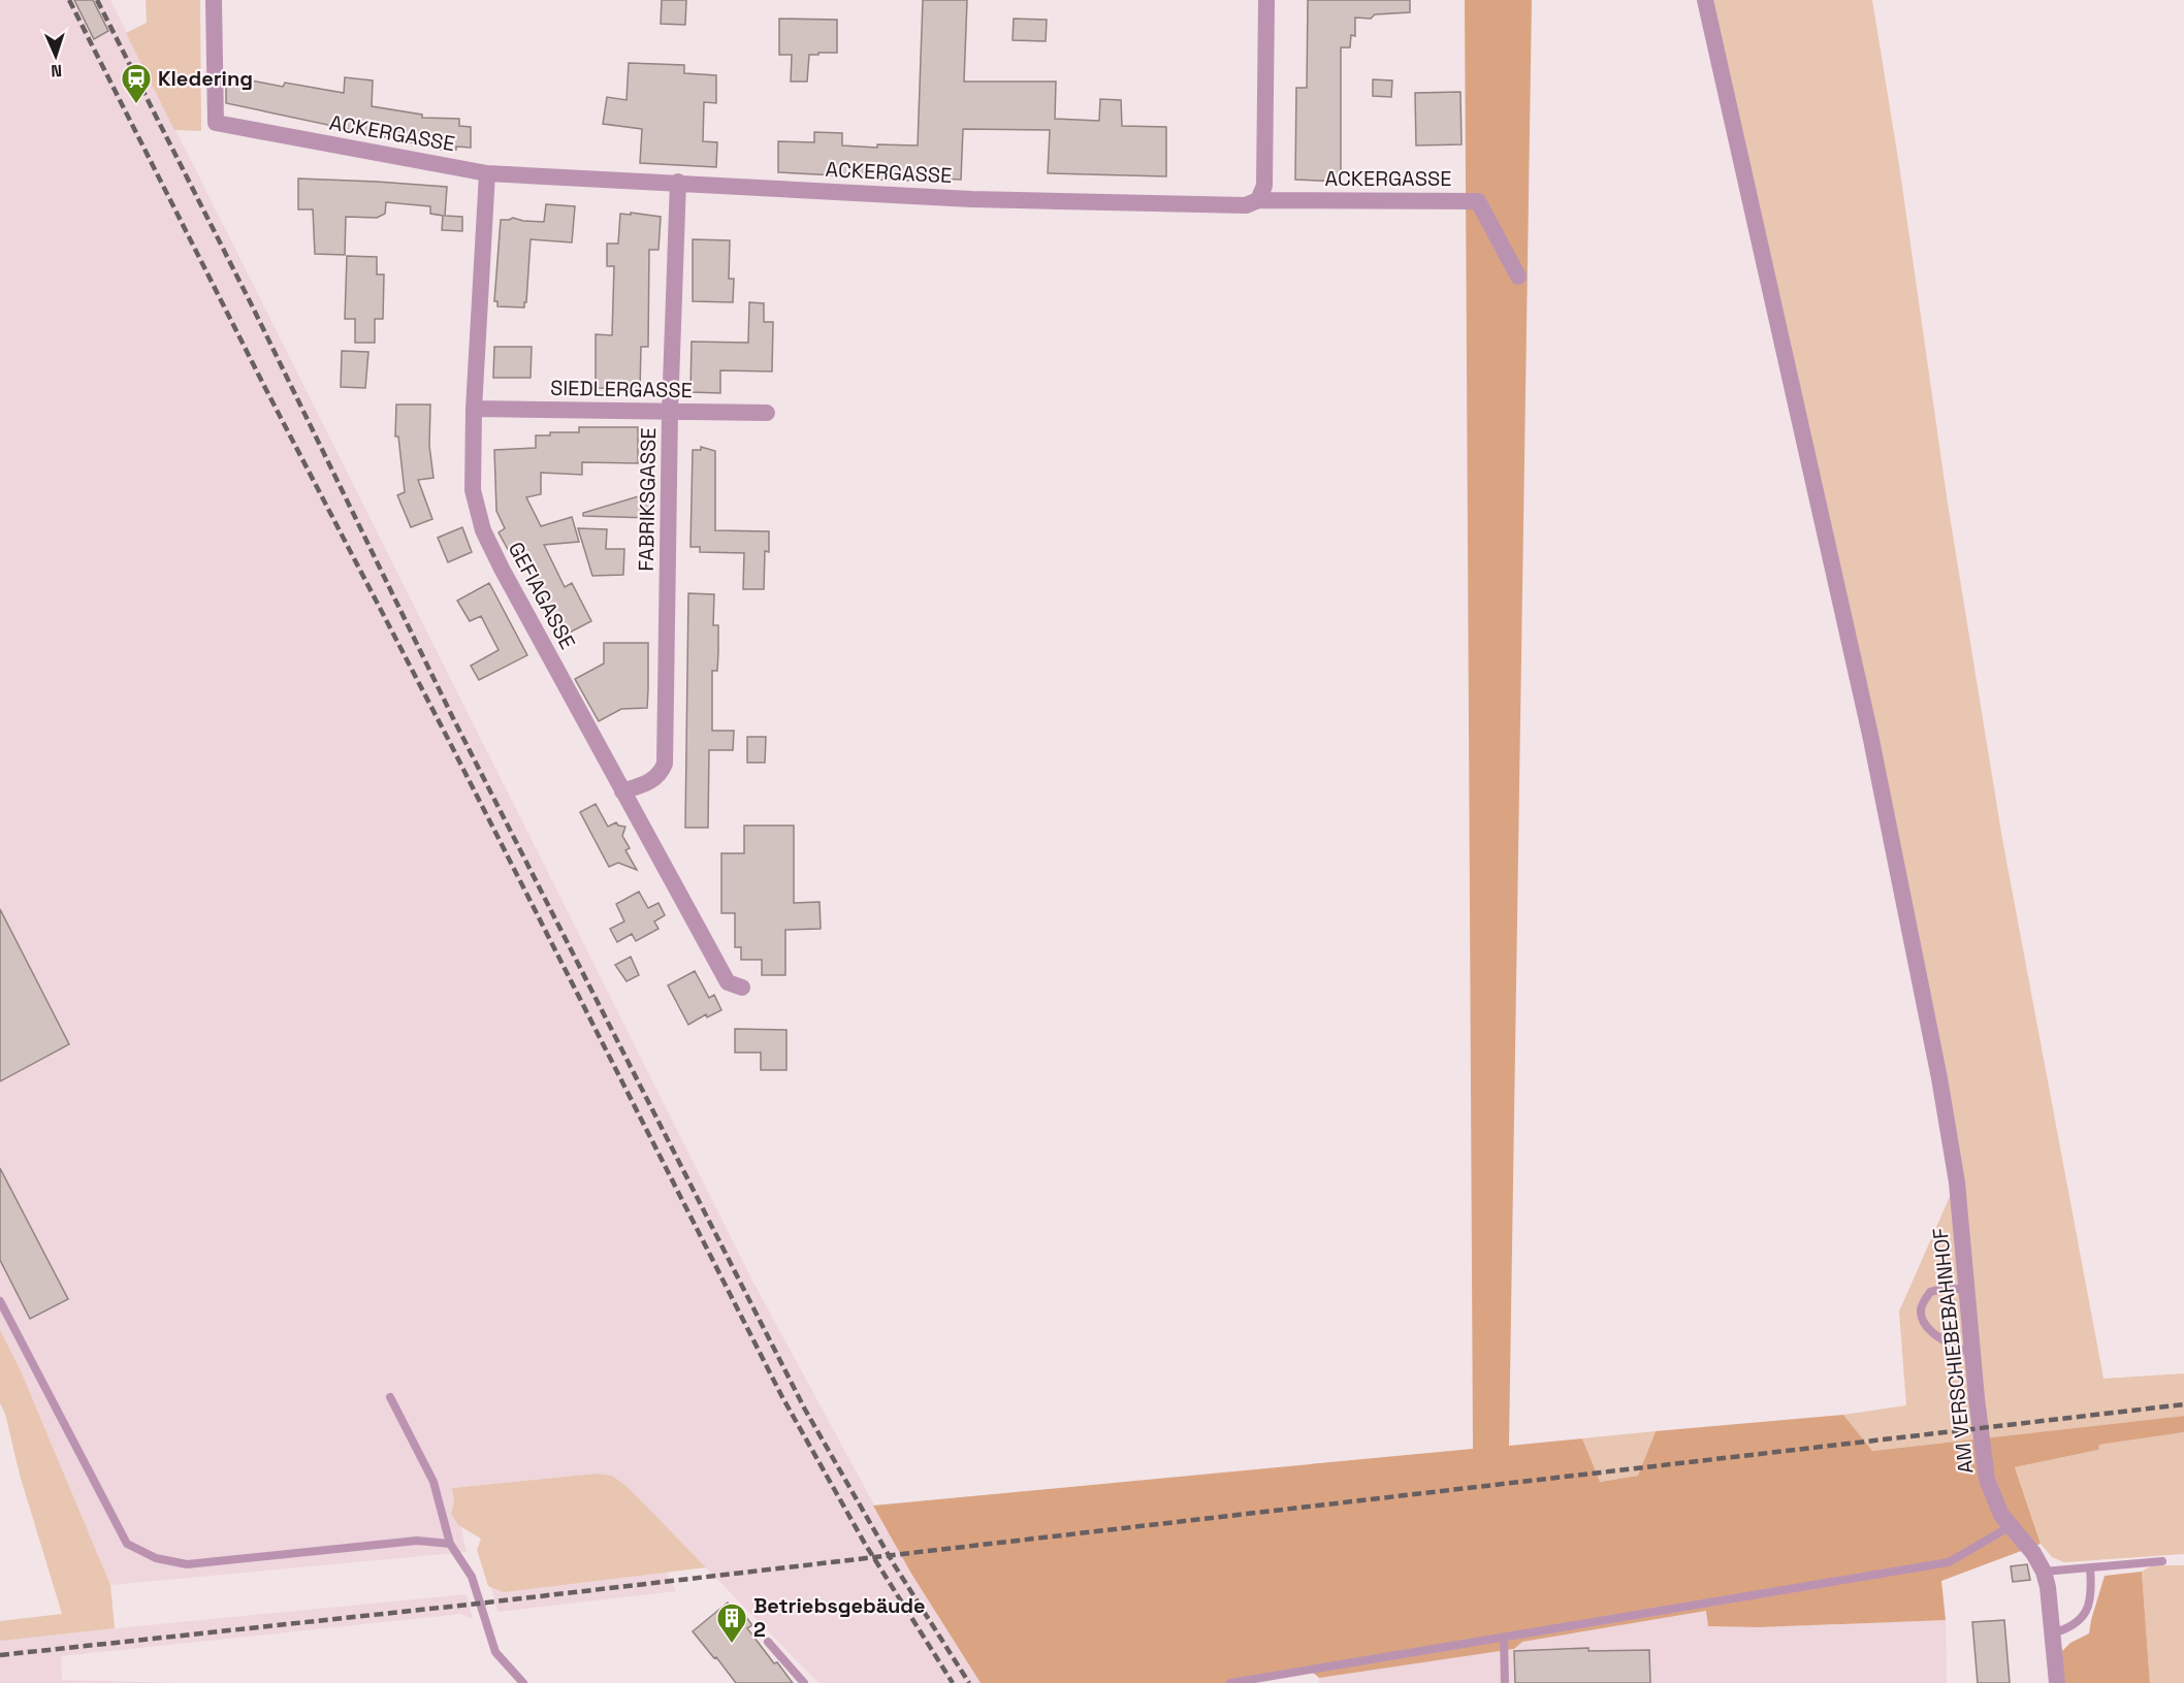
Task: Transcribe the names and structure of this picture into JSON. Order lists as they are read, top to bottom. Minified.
{"streets":{"street":["ACKERGASSE","SIEDLERGASSE","FABRIKSGASSE","GEFIAGASSE","AM VERSCHIEBEBAHNHOF"]},"crossings":[["ACKERGASSE","FABRIKSGASSE"],["ACKERGASSE","GEFIAGASSE"],["SIEDLERGASSE","FABRIKSGASSE"],["SIEDLERGASSE","GEFIAGASSE"],["FABRIKSGASSE","GEFIAGASSE"]],"places":{"station":["Kledering"],"building":["Betriebsgebäude 2"]},"north":"bottom"}
